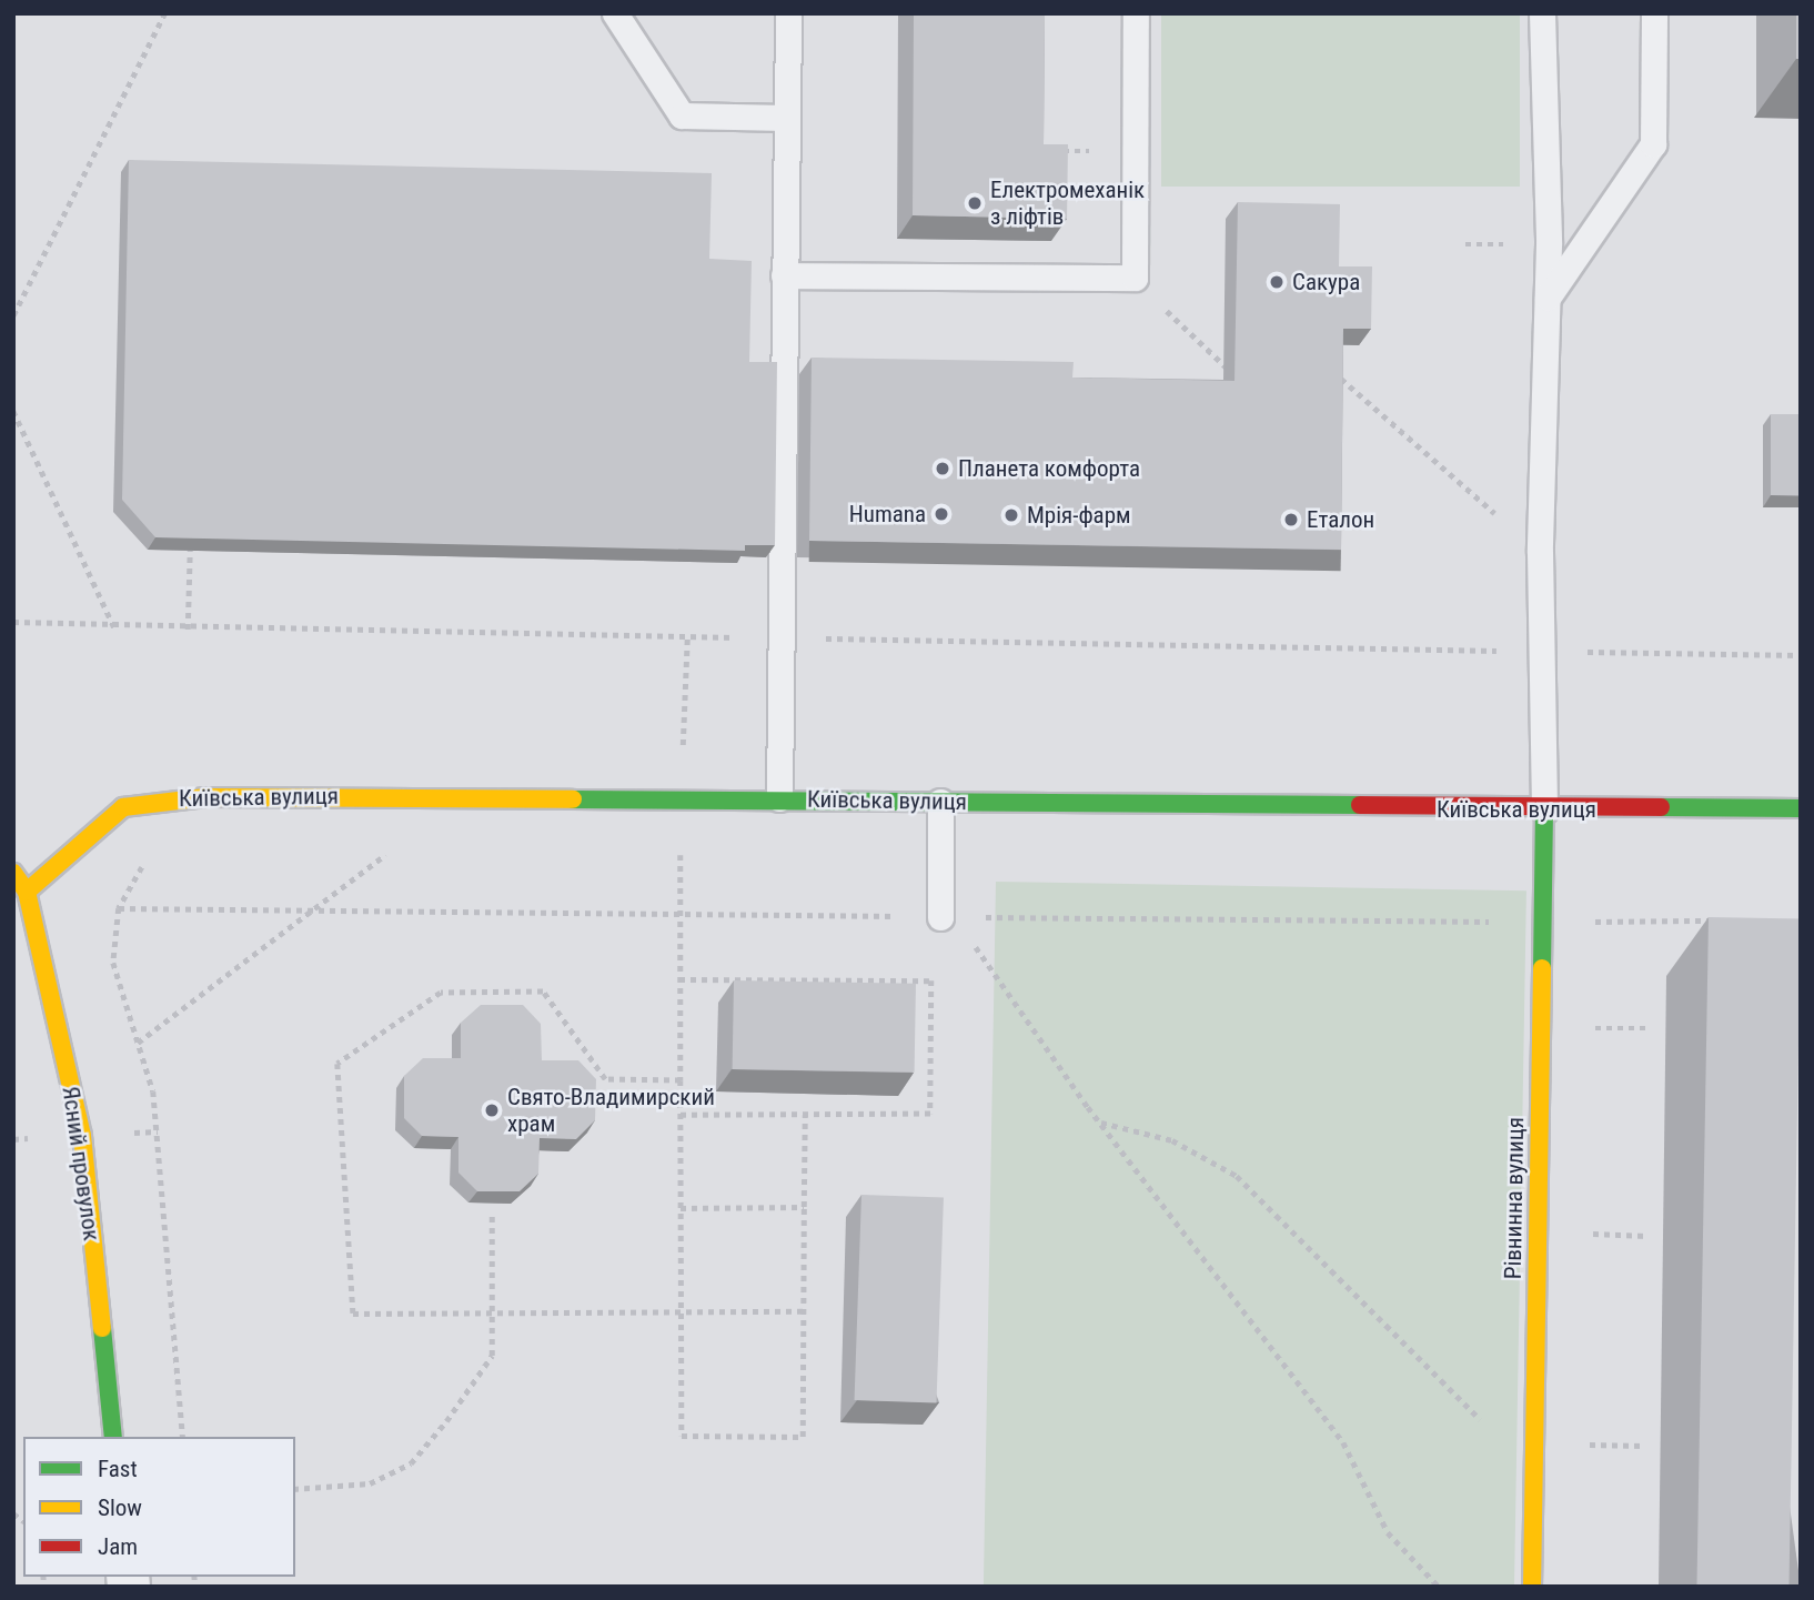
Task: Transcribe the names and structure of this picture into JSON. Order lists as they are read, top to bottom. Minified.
{"streets":{"street":["Київська вулиця","Ясний провулок","Рівнинна вулиця"]},"crossings":[["Київська вулиця","Ясний провулок"],["Київська вулиця","Рівнинна вулиця"]],"places":["Електромеханік з ліфтів","Сакура","Планета комфорта","Humana","Мрія-фарм","Еталон","Свято-Владимирский храм"],"legend":["Fast","Slow","Jam"]}
